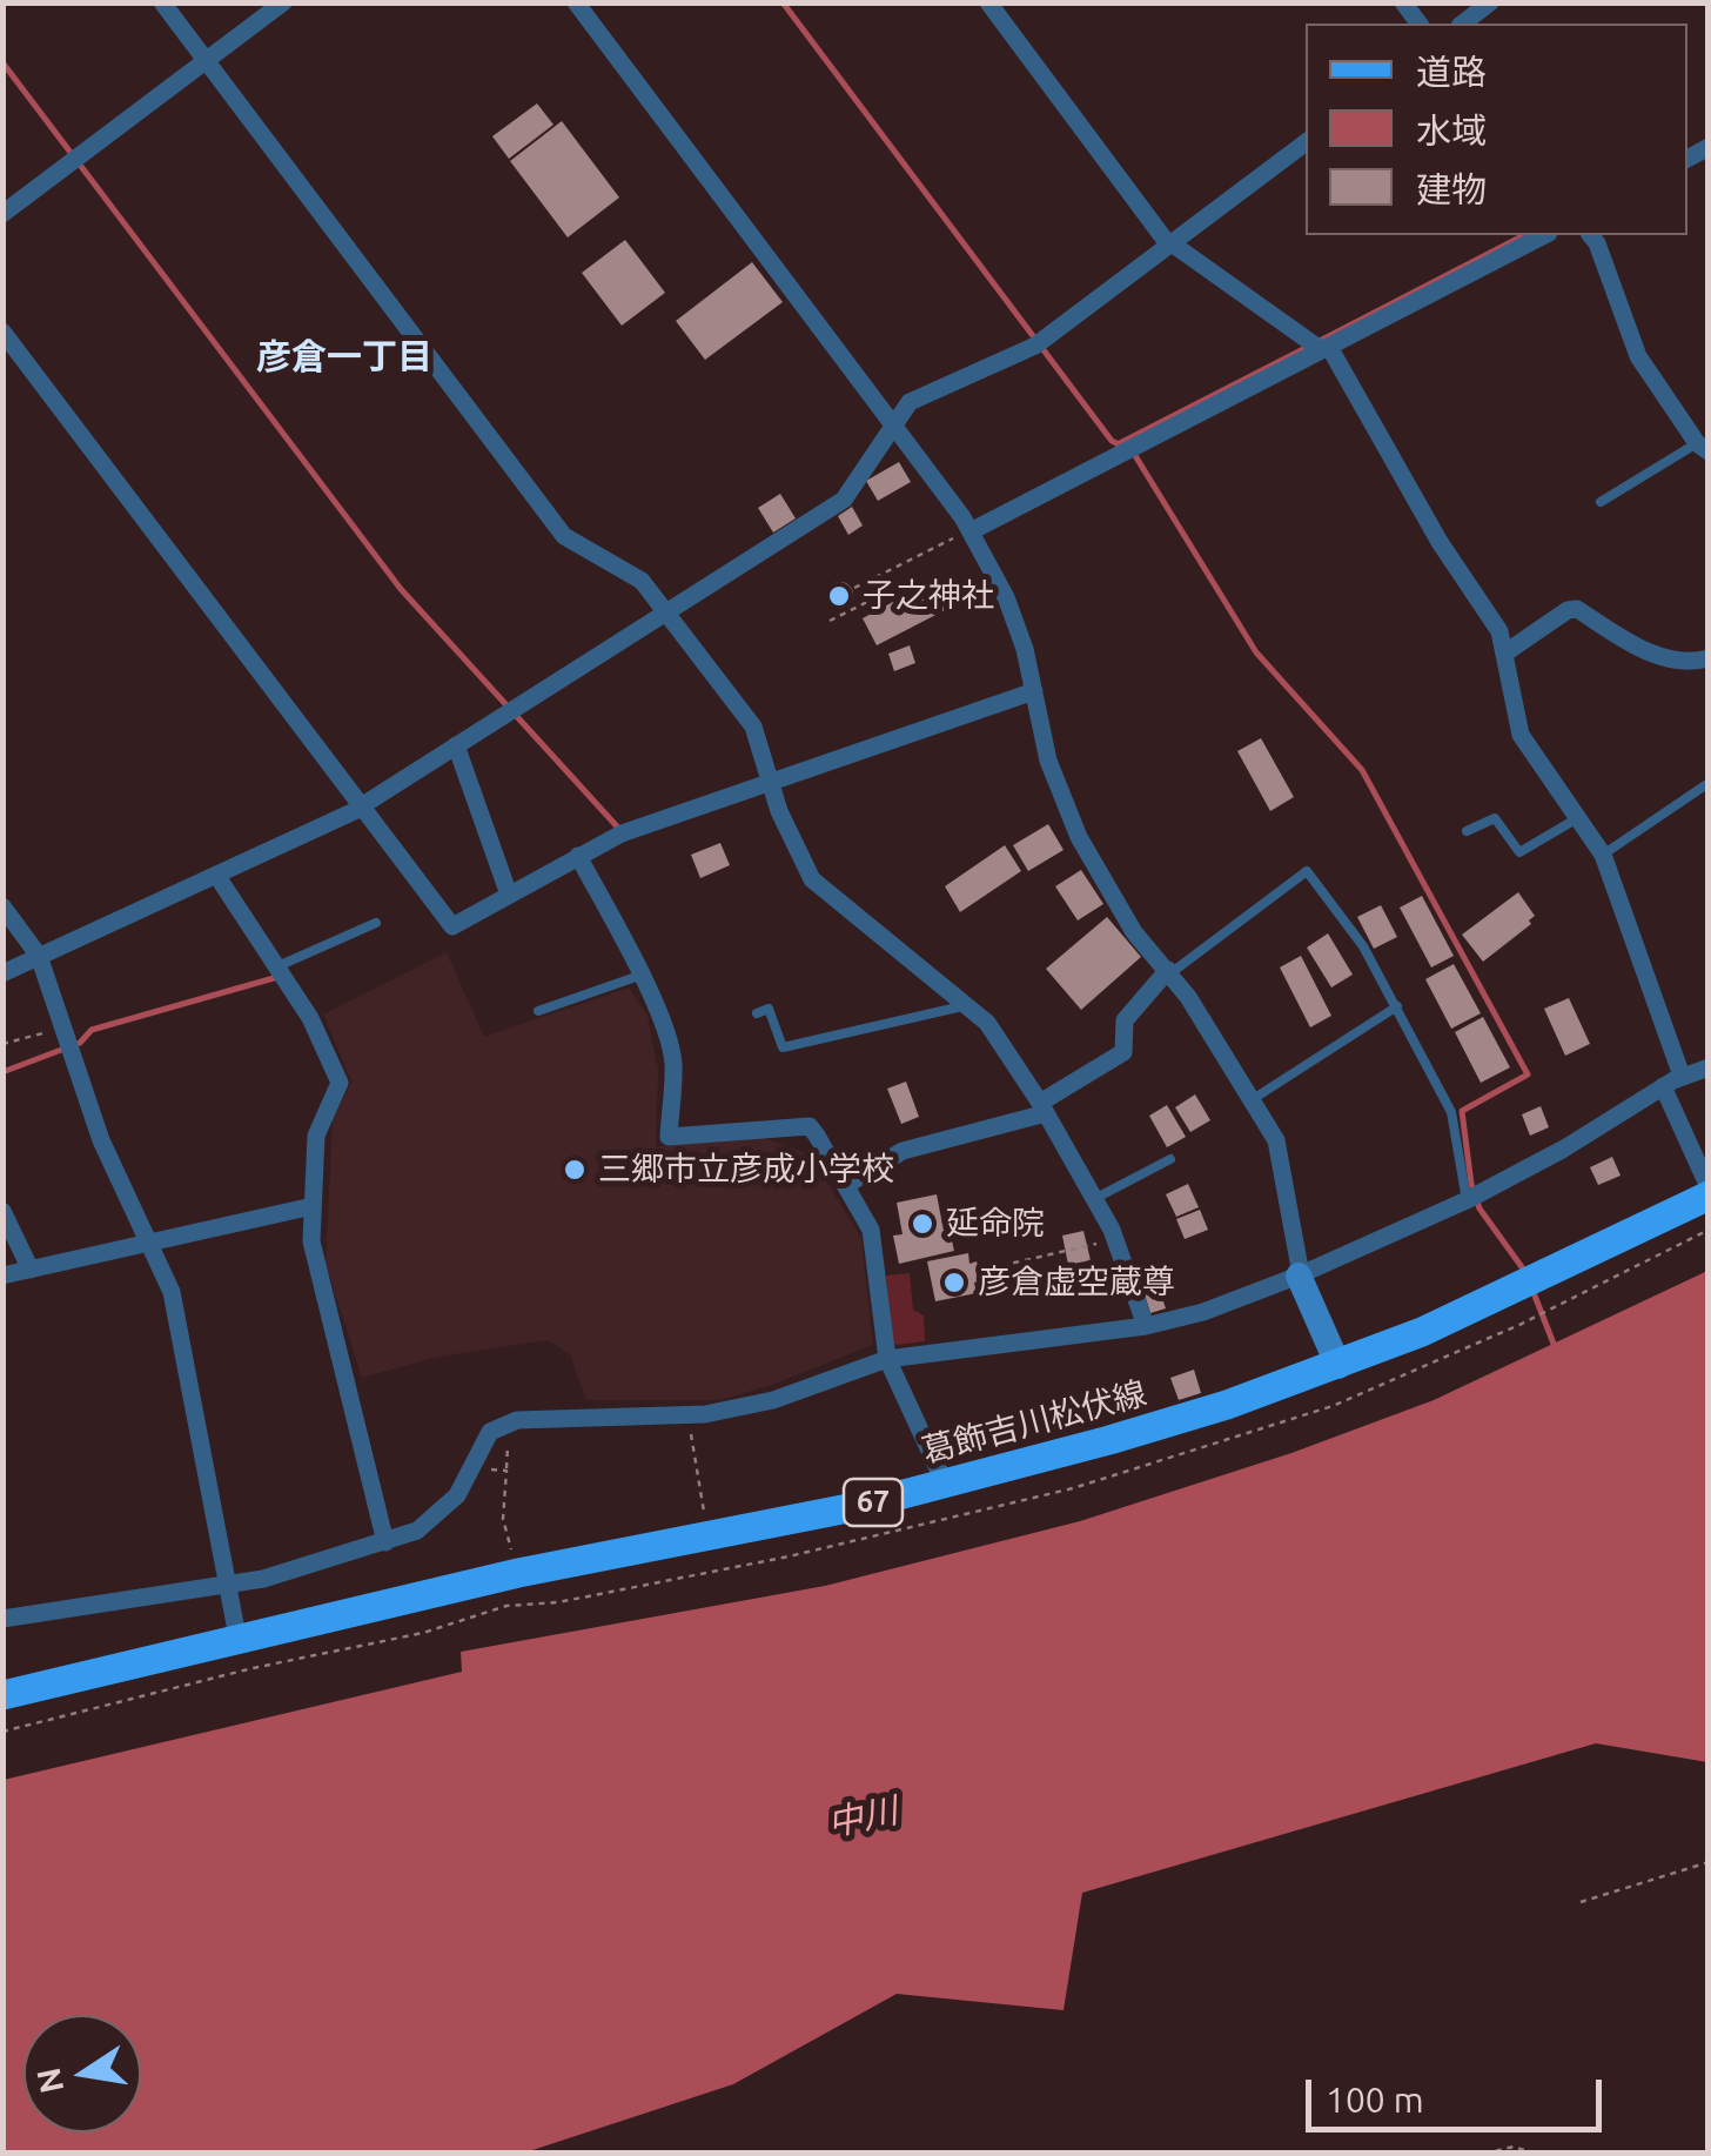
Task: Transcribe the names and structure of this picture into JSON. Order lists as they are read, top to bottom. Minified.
{"streets":{"main road":["葛飾吉川松伏線","67"]},"districts":["彦倉一丁目"],"water":["中川"],"places":["子之神社","三郷市立彦成小学校","延命院","彦倉虚空蔵尊"],"legend":["道路","水域","建物"],"scale_bar":"100 m","north":"left"}
